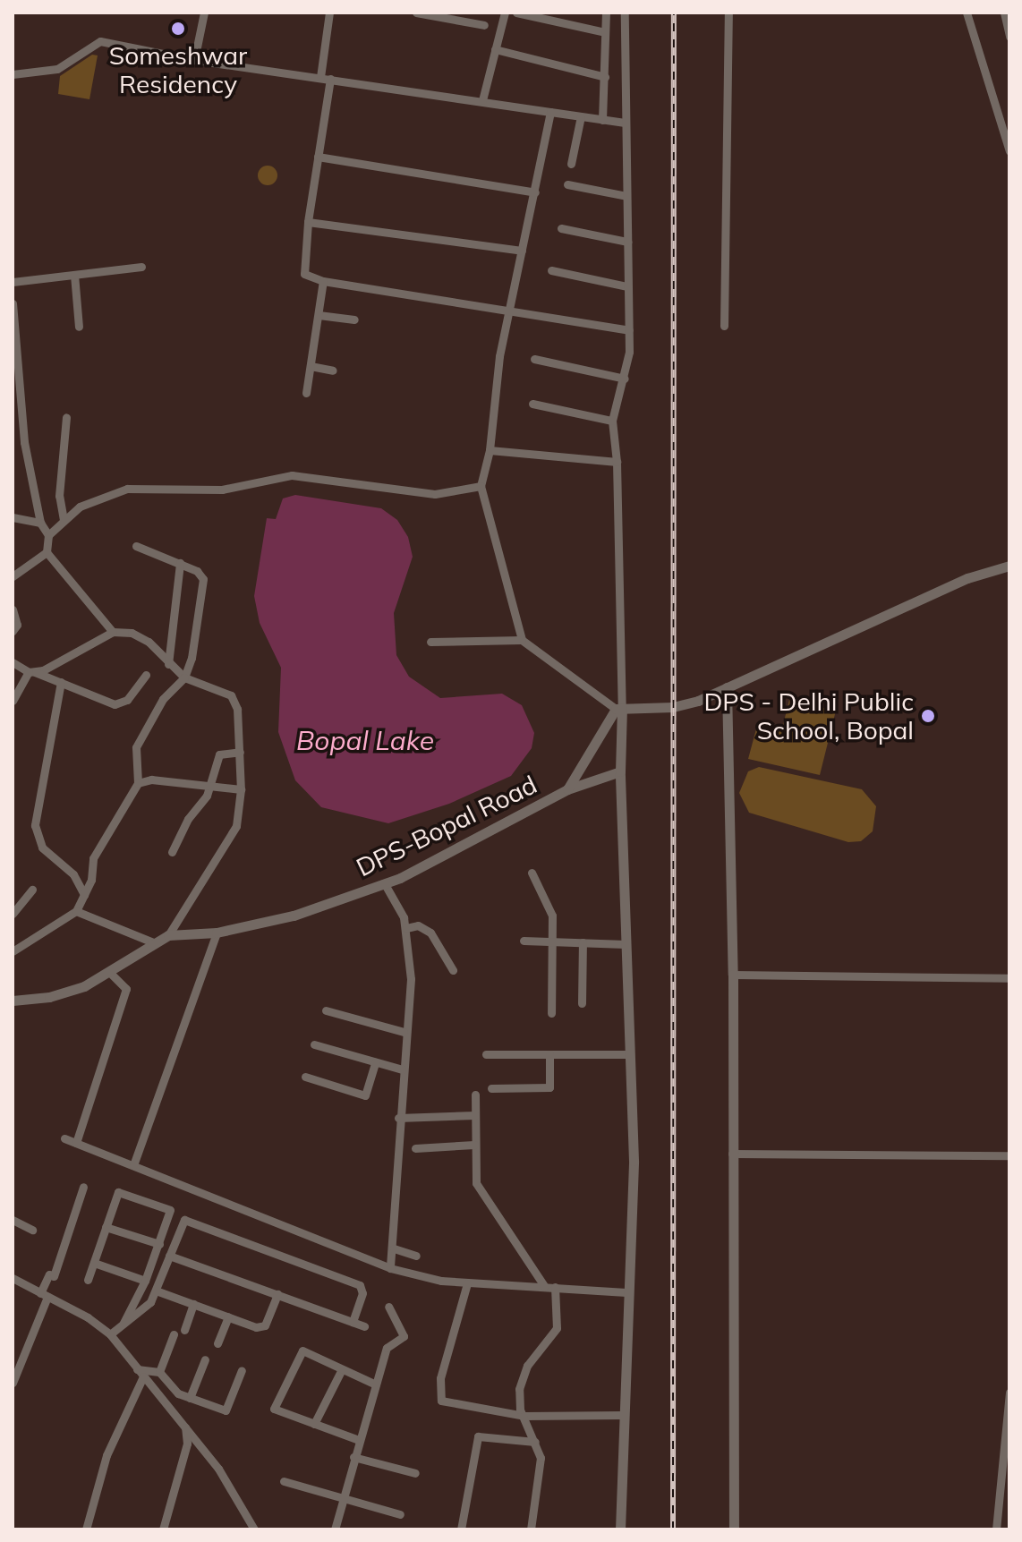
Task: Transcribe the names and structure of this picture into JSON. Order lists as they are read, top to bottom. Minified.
{"streets":{"street":["DPS-Bopal Road"]},"water":["Bopal Lake"],"places":["Someshwar Residency","DPS - Delhi Public School, Bopal"]}
